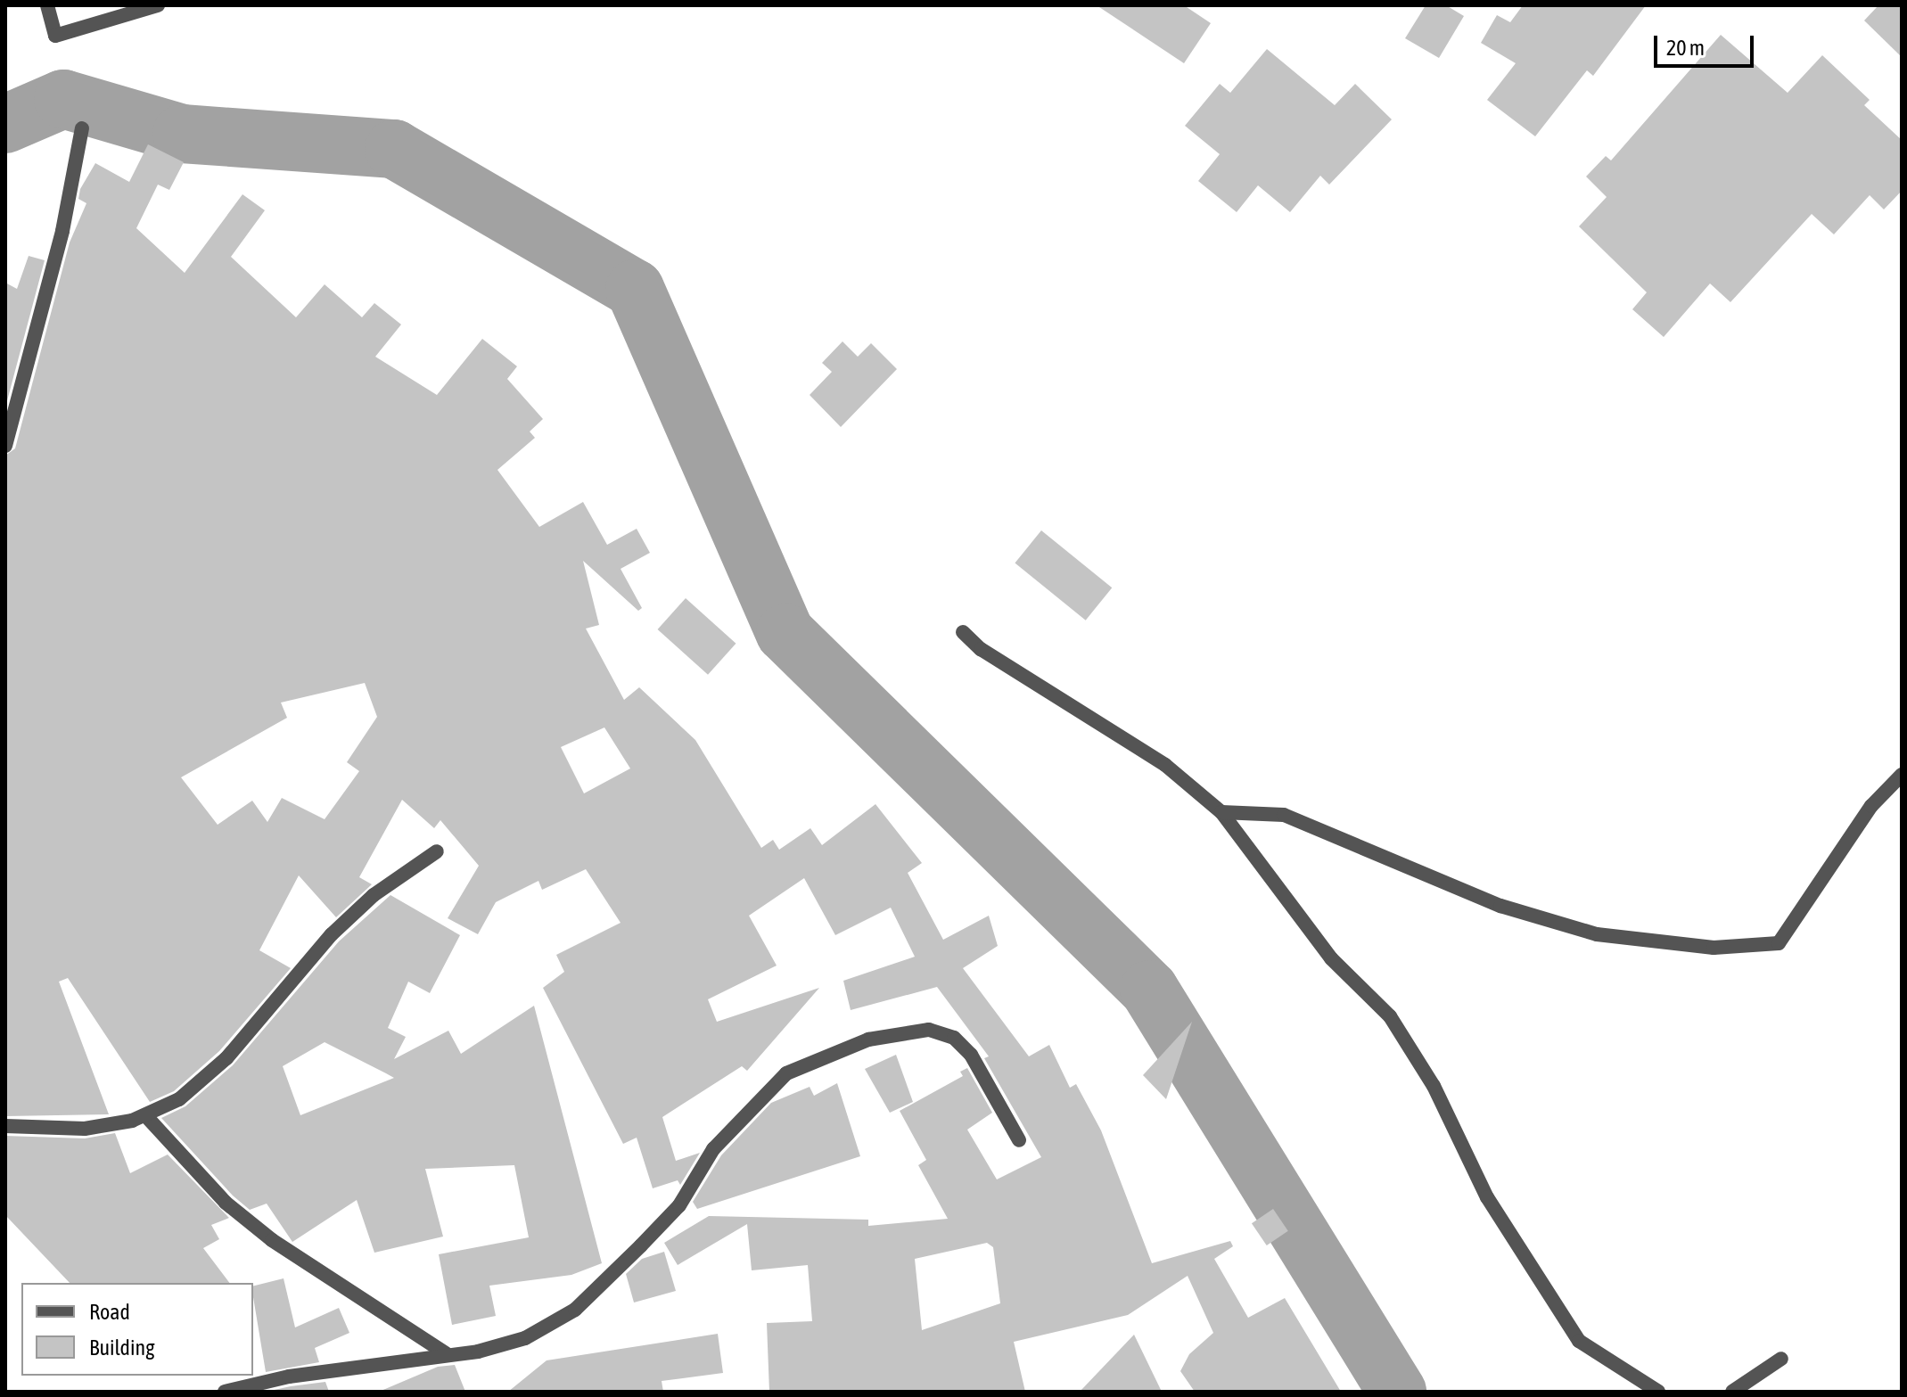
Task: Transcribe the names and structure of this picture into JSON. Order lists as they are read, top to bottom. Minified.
{"legend":["Road","Building"],"scale_bar":"20 m"}
